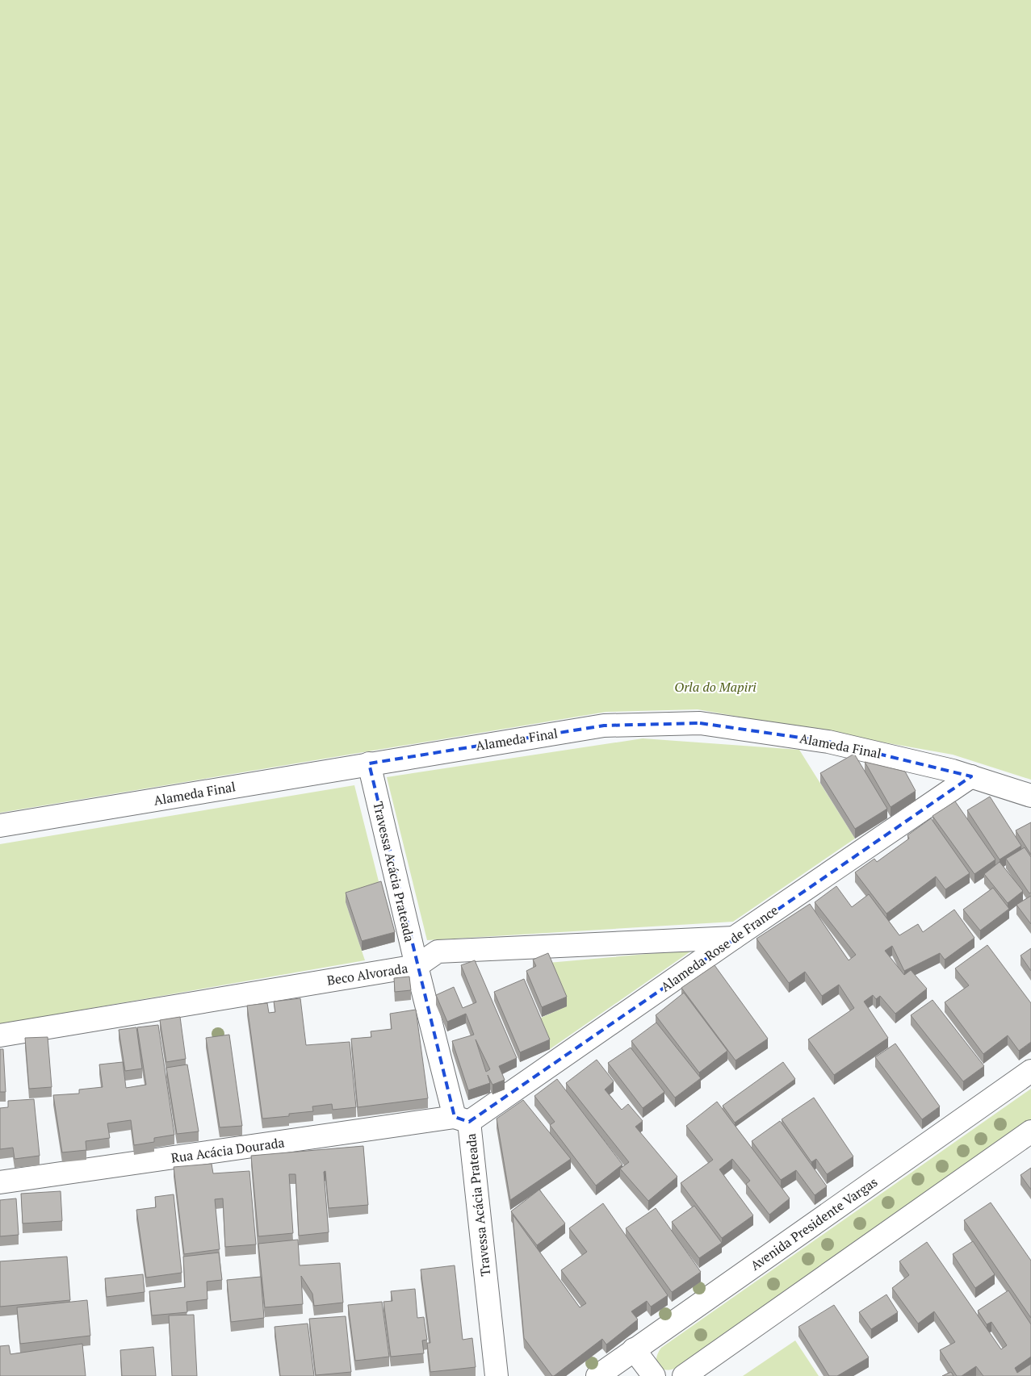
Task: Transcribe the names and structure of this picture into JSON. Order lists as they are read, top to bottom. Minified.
{"streets":{"street":["Alameda Final","Travessa Acácia Prateada","Alameda Rose de France","Beco Alvorada","Rua Acácia Dourada","Avenida Presidente Vargas"]},"crossings":[["Alameda Final","Travessa Acácia Prateada"],["Alameda Final","Alameda Rose de France"],["Travessa Acácia Prateada","Alameda Rose de France"],["Travessa Acácia Prateada","Beco Alvorada"],["Travessa Acácia Prateada","Rua Acácia Dourada"],["Alameda Rose de France","Beco Alvorada"],["Alameda Rose de France","Rua Acácia Dourada"]],"parks":["Orla do Mapiri"]}
